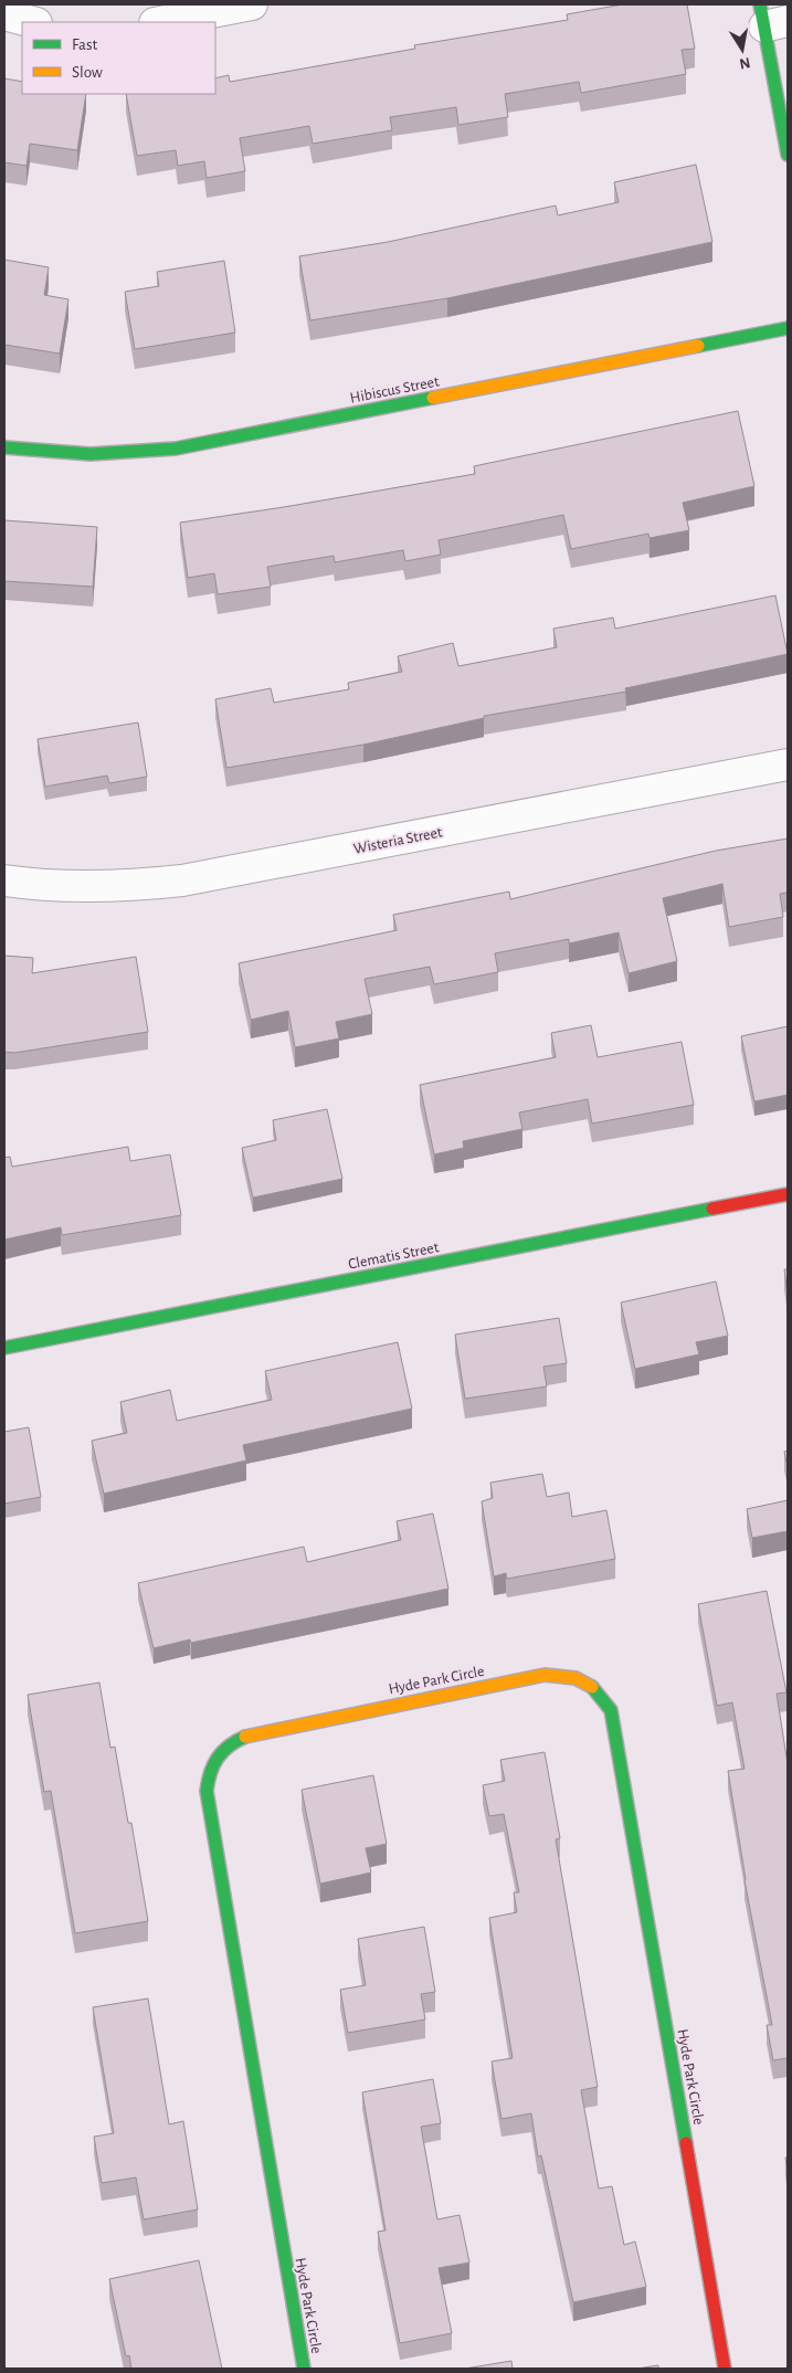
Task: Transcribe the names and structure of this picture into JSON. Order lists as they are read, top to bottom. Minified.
{"streets":{"street":["Hibiscus Street","Wisteria Street","Clematis Street","Hyde Park Circle"]},"legend":["Fast","Slow"],"north":"bottom"}
